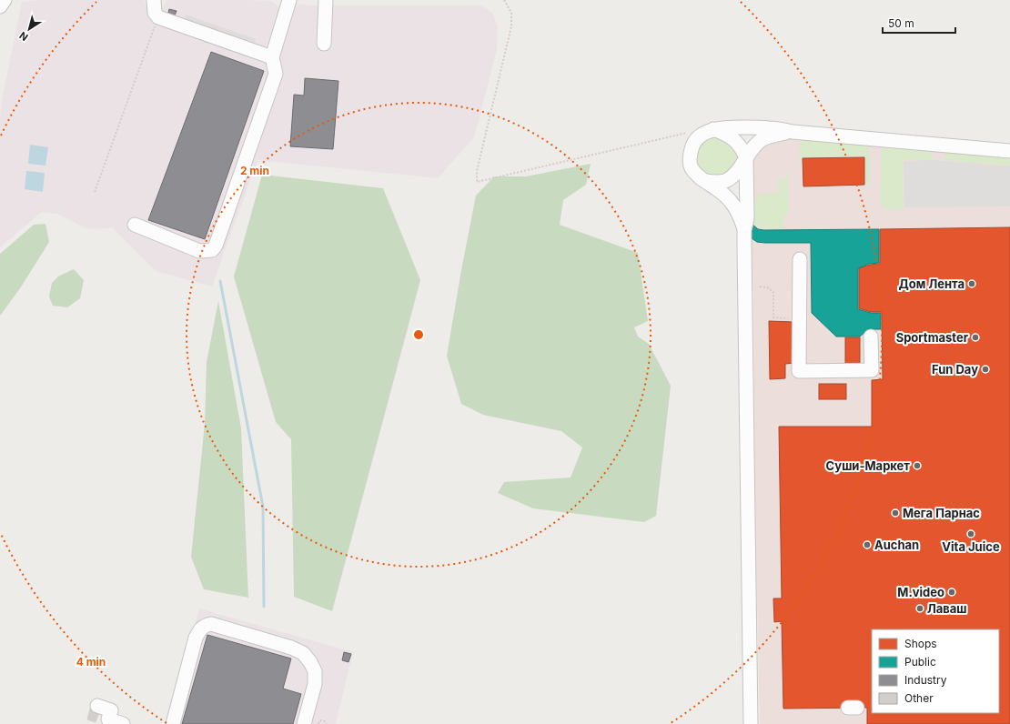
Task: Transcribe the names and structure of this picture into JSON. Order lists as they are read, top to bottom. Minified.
{"places":["Дом Лента","Sportmaster","Fun Day","Суши-Маркет","Мега Парнас","Vita Juice","Auchan","M.video","Лаваш"],"legend":["Shops","Public","Industry","Other"],"scale_bar":"50 m","north":"bottom left","rings":["2 min","4 min"]}
